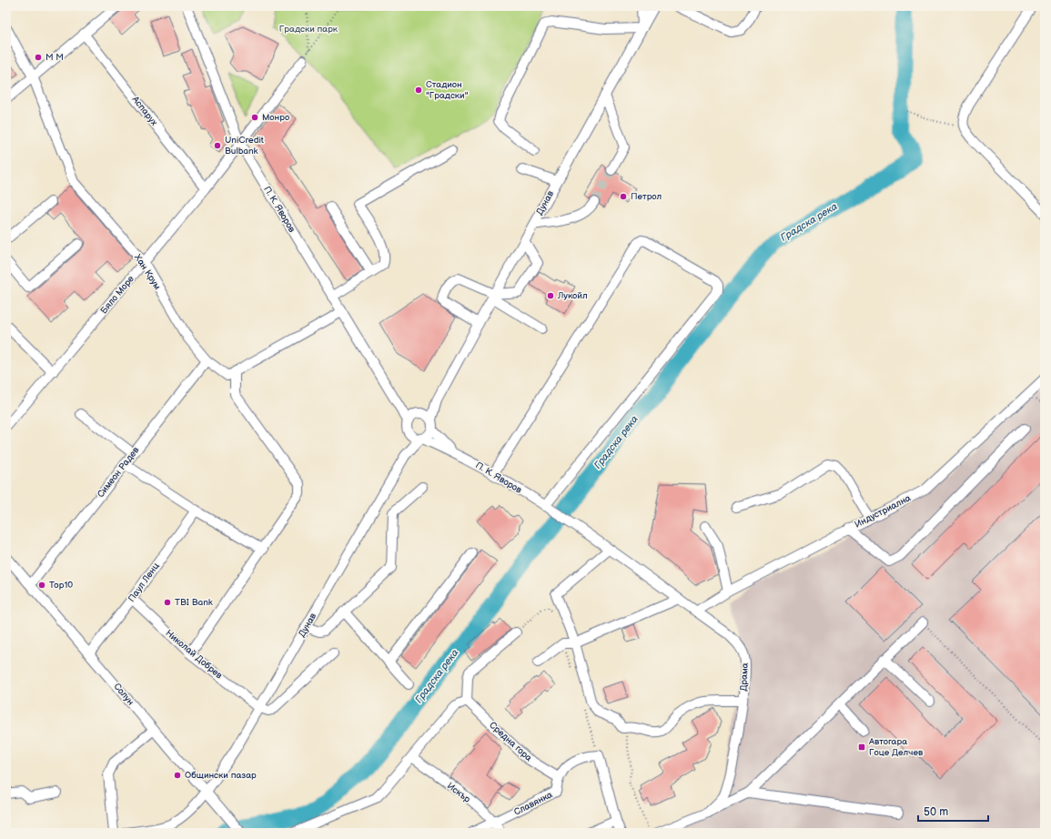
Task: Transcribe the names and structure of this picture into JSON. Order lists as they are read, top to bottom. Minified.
{"streets":{"street":["Аспарух","Дунав","П. К. Яворов","Хан Крум","Бяло Море","Симеон Радев","Индустриална","Паул Ленц","Николай Добрев","Драма","Солун","Средна гора","Искър","Славянка"]},"crossings":[["Аспарух","Бяло Море"],["Дунав","П. К. Яворов"],["Дунав","Николай Добрев"],["Дунав","Солун"],["П. К. Яворов","Бяло Море"],["П. К. Яворов","Драма"],["Хан Крум","Бяло Море"],["Хан Крум","Симеон Радев"],["Симеон Радев","Солун"],["Индустриална","Драма"],["Паул Ленц","Николай Добрев"],["Паул Ленц","Солун"],["Средна гора","Славянка"],["Искър","Славянка"]],"water":["Градска река"],"parks":["Градски парк"],"places":{"other":["M M","Стадион \"Градски\"","Монро","UniCredit Bulbank","Петрол","Лукойл","Top10","TBI Bank","Общински пазар"],"transit":["Автогара Гоце Делчев"]},"scale_bar":"50 m"}
